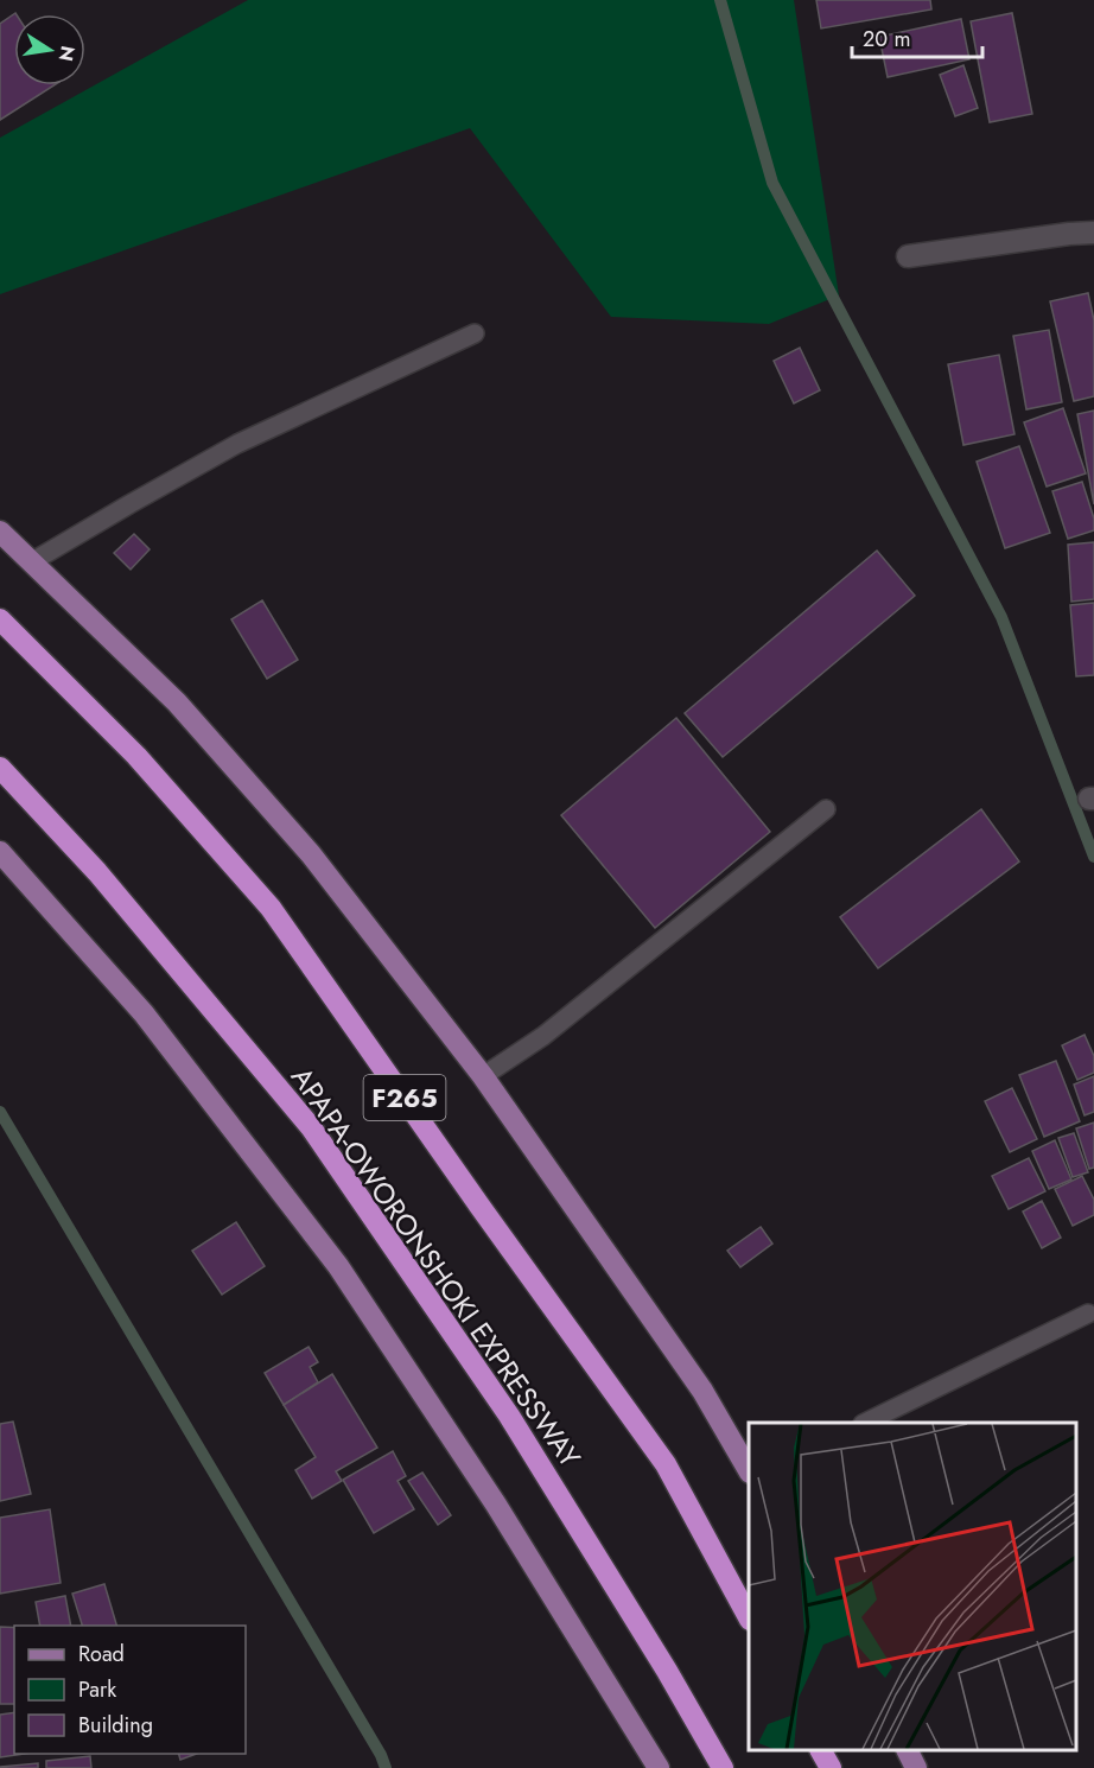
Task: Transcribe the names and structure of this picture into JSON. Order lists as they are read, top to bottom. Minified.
{"streets":{"highway":["F265","APAPA-OWORONSHOKI EXPRESSWAY"]},"legend":["Road","Park","Building"],"scale_bar":"20 m","north":"right"}
